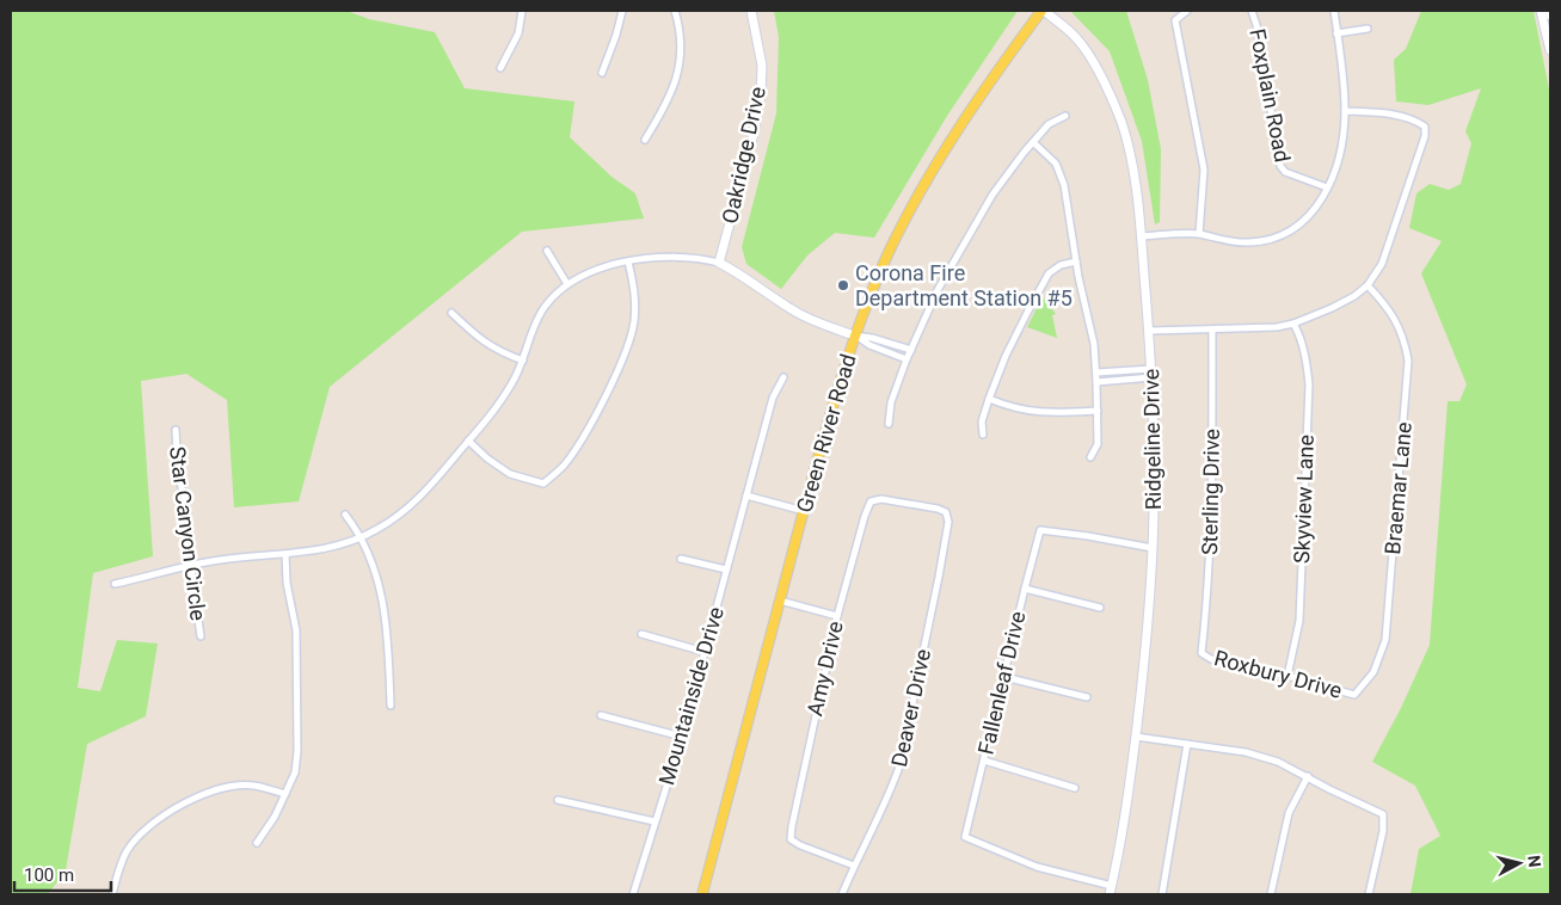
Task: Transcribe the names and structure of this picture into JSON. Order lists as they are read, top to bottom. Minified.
{"streets":{"main road":["Green River Road"],"street":["Foxplain Road","Oakridge Drive","Ridgeline Drive","Braemar Lane","Sterling Drive","Skyview Lane","Star Canyon Circle","Amy Drive","Roxbury Drive","Fallenleaf Drive","Mountainside Drive","Deaver Drive"]},"crossings":[["Green River Road","Ridgeline Drive"],["Ridgeline Drive","Fallenleaf Drive"],["Braemar Lane","Roxbury Drive"],["Sterling Drive","Roxbury Drive"],["Skyview Lane","Roxbury Drive"],["Amy Drive","Deaver Drive"]],"places":["Corona Fire Department Station #5"],"scale_bar":"100 m","north":"right"}
